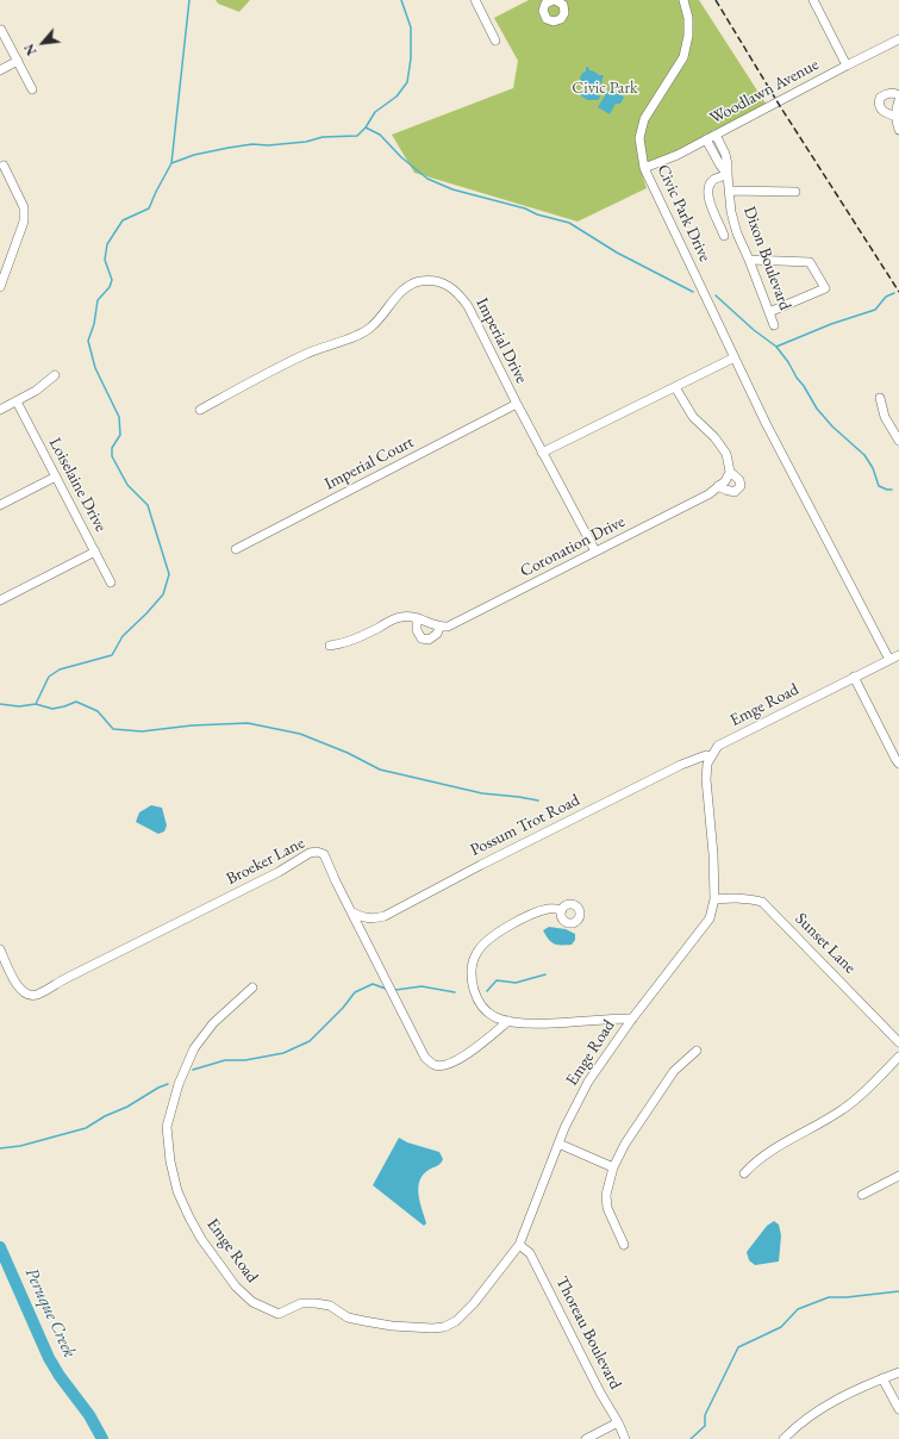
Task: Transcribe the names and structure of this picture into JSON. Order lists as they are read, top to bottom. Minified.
{"streets":{"street":["Woodlawn Avenue","Civic Park Drive","Dixon Boulevard","Imperial Drive","Imperial Court","Loiselaine Drive","Coronation Drive","Emge Road","Possum Trot Road","Broeker Lane","Sunset Lane","Thoreau Boulevard"]},"crossings":[["Woodlawn Avenue","Civic Park Drive"],["Woodlawn Avenue","Dixon Boulevard"],["Imperial Drive","Imperial Court"],["Imperial Drive","Coronation Drive"],["Emge Road","Possum Trot Road"],["Emge Road","Sunset Lane"],["Emge Road","Thoreau Boulevard"],["Possum Trot Road","Broeker Lane"]],"water":["Peruque Creek"],"parks":["Civic Park"],"north":"bottom left"}
